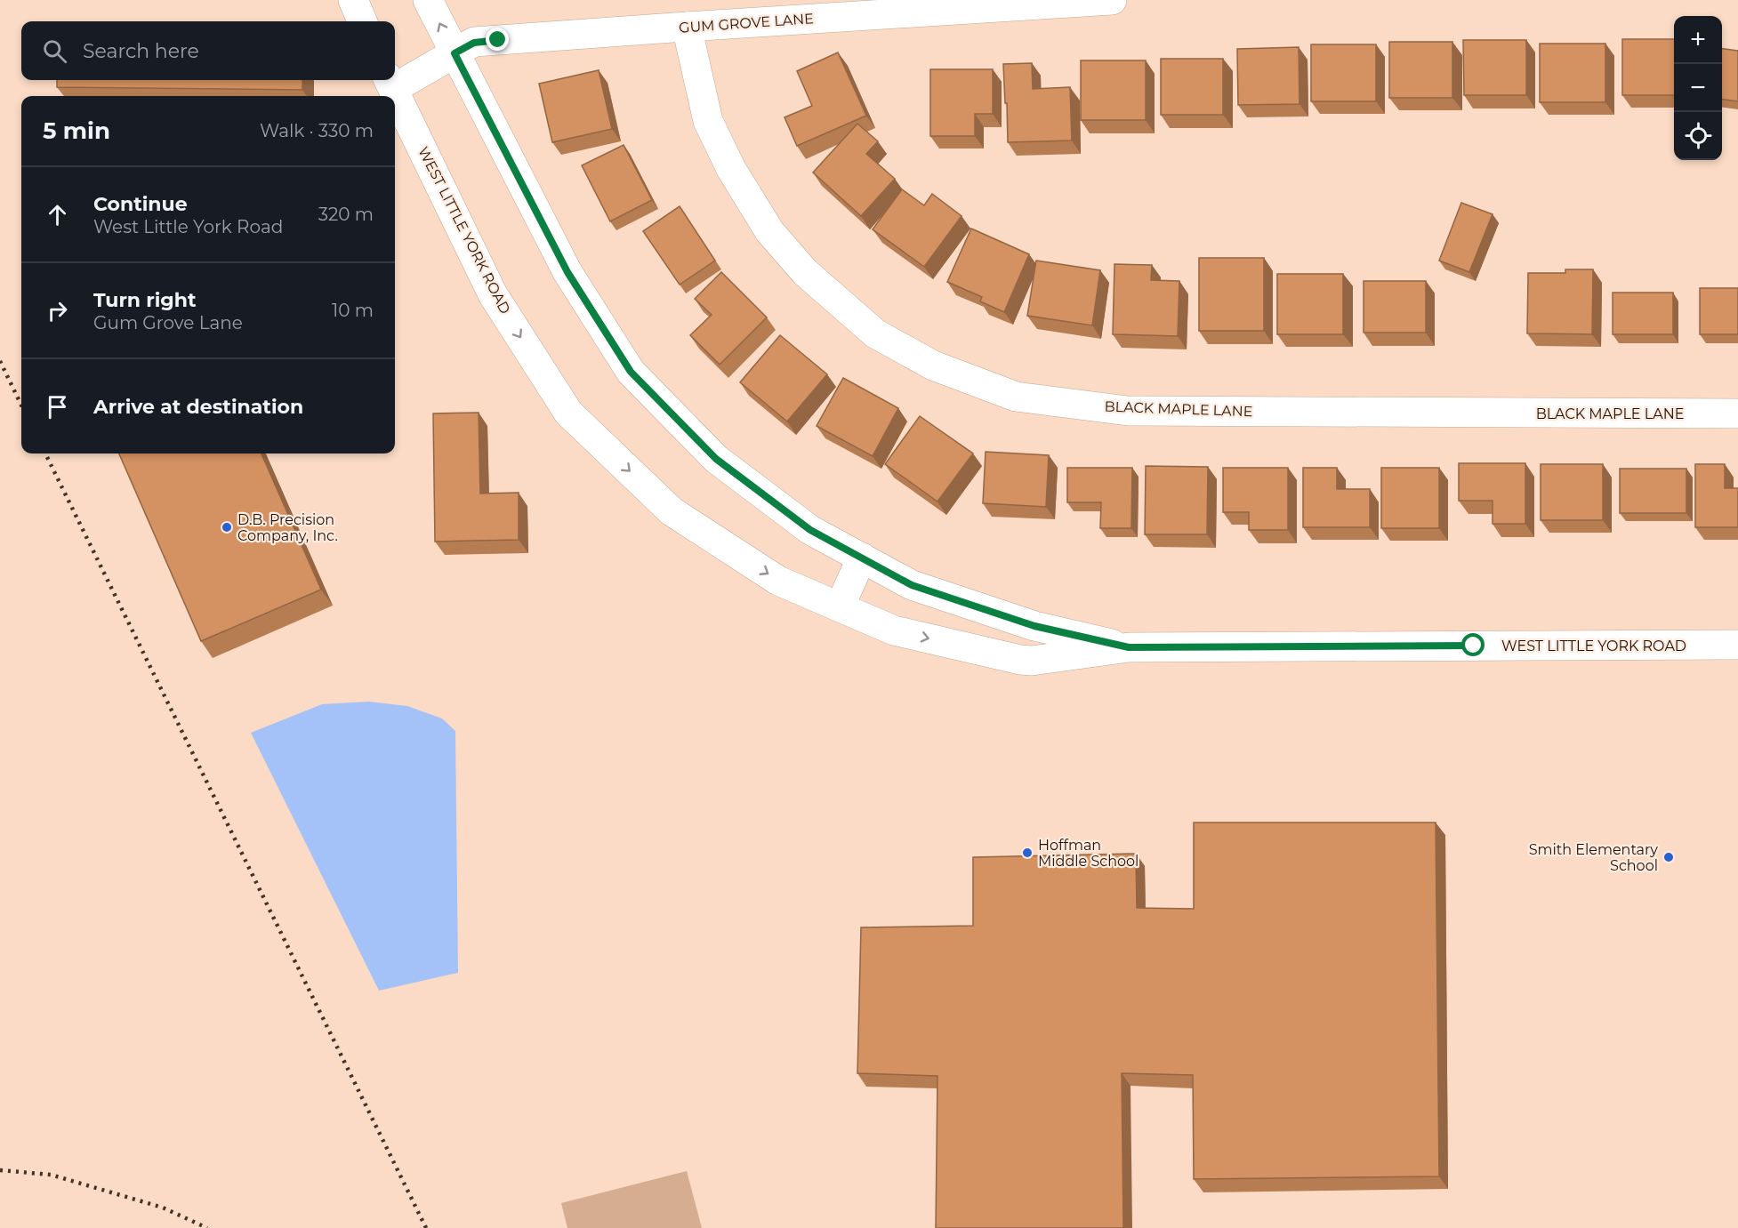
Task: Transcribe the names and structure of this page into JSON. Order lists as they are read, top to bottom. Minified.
{"streets":{"street":["GUM GROVE LANE","WEST LITTLE YORK ROAD","BLACK MAPLE LANE"]},"crossings":[["GUM GROVE LANE","WEST LITTLE YORK ROAD"],["GUM GROVE LANE","BLACK MAPLE LANE"]],"places":["D.B. Precision Company, Inc.","Hoffman Middle School","Smith Elementary School"],"page":{"map_buttons":["+","−"],"search":"Search here","heading":["5 min","Walk · 330 m"],"list":[["Continue","West Little York Road","320 m"],["Turn right","Gum Grove Lane","10 m"],"Arrive at destination"]}}
